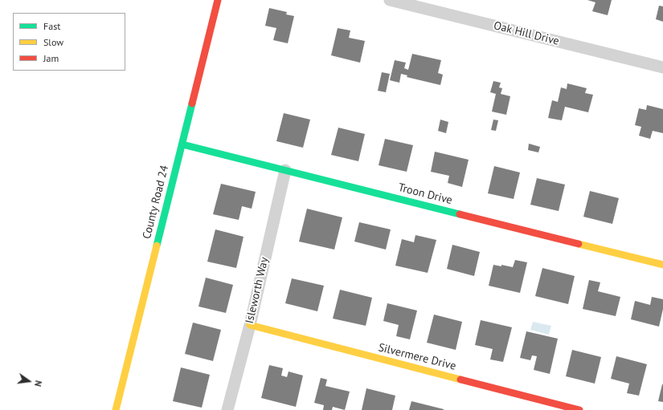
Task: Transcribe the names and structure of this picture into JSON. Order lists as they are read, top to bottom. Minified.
{"streets":{"street":["Oak Hill Drive","Troon Drive","County Road 24","Isleworth Way","Silvermere Drive"]},"crossings":[["Troon Drive","County Road 24"],["Troon Drive","Isleworth Way"],["Isleworth Way","Silvermere Drive"]],"legend":["Fast","Slow","Jam"],"north":"right"}
